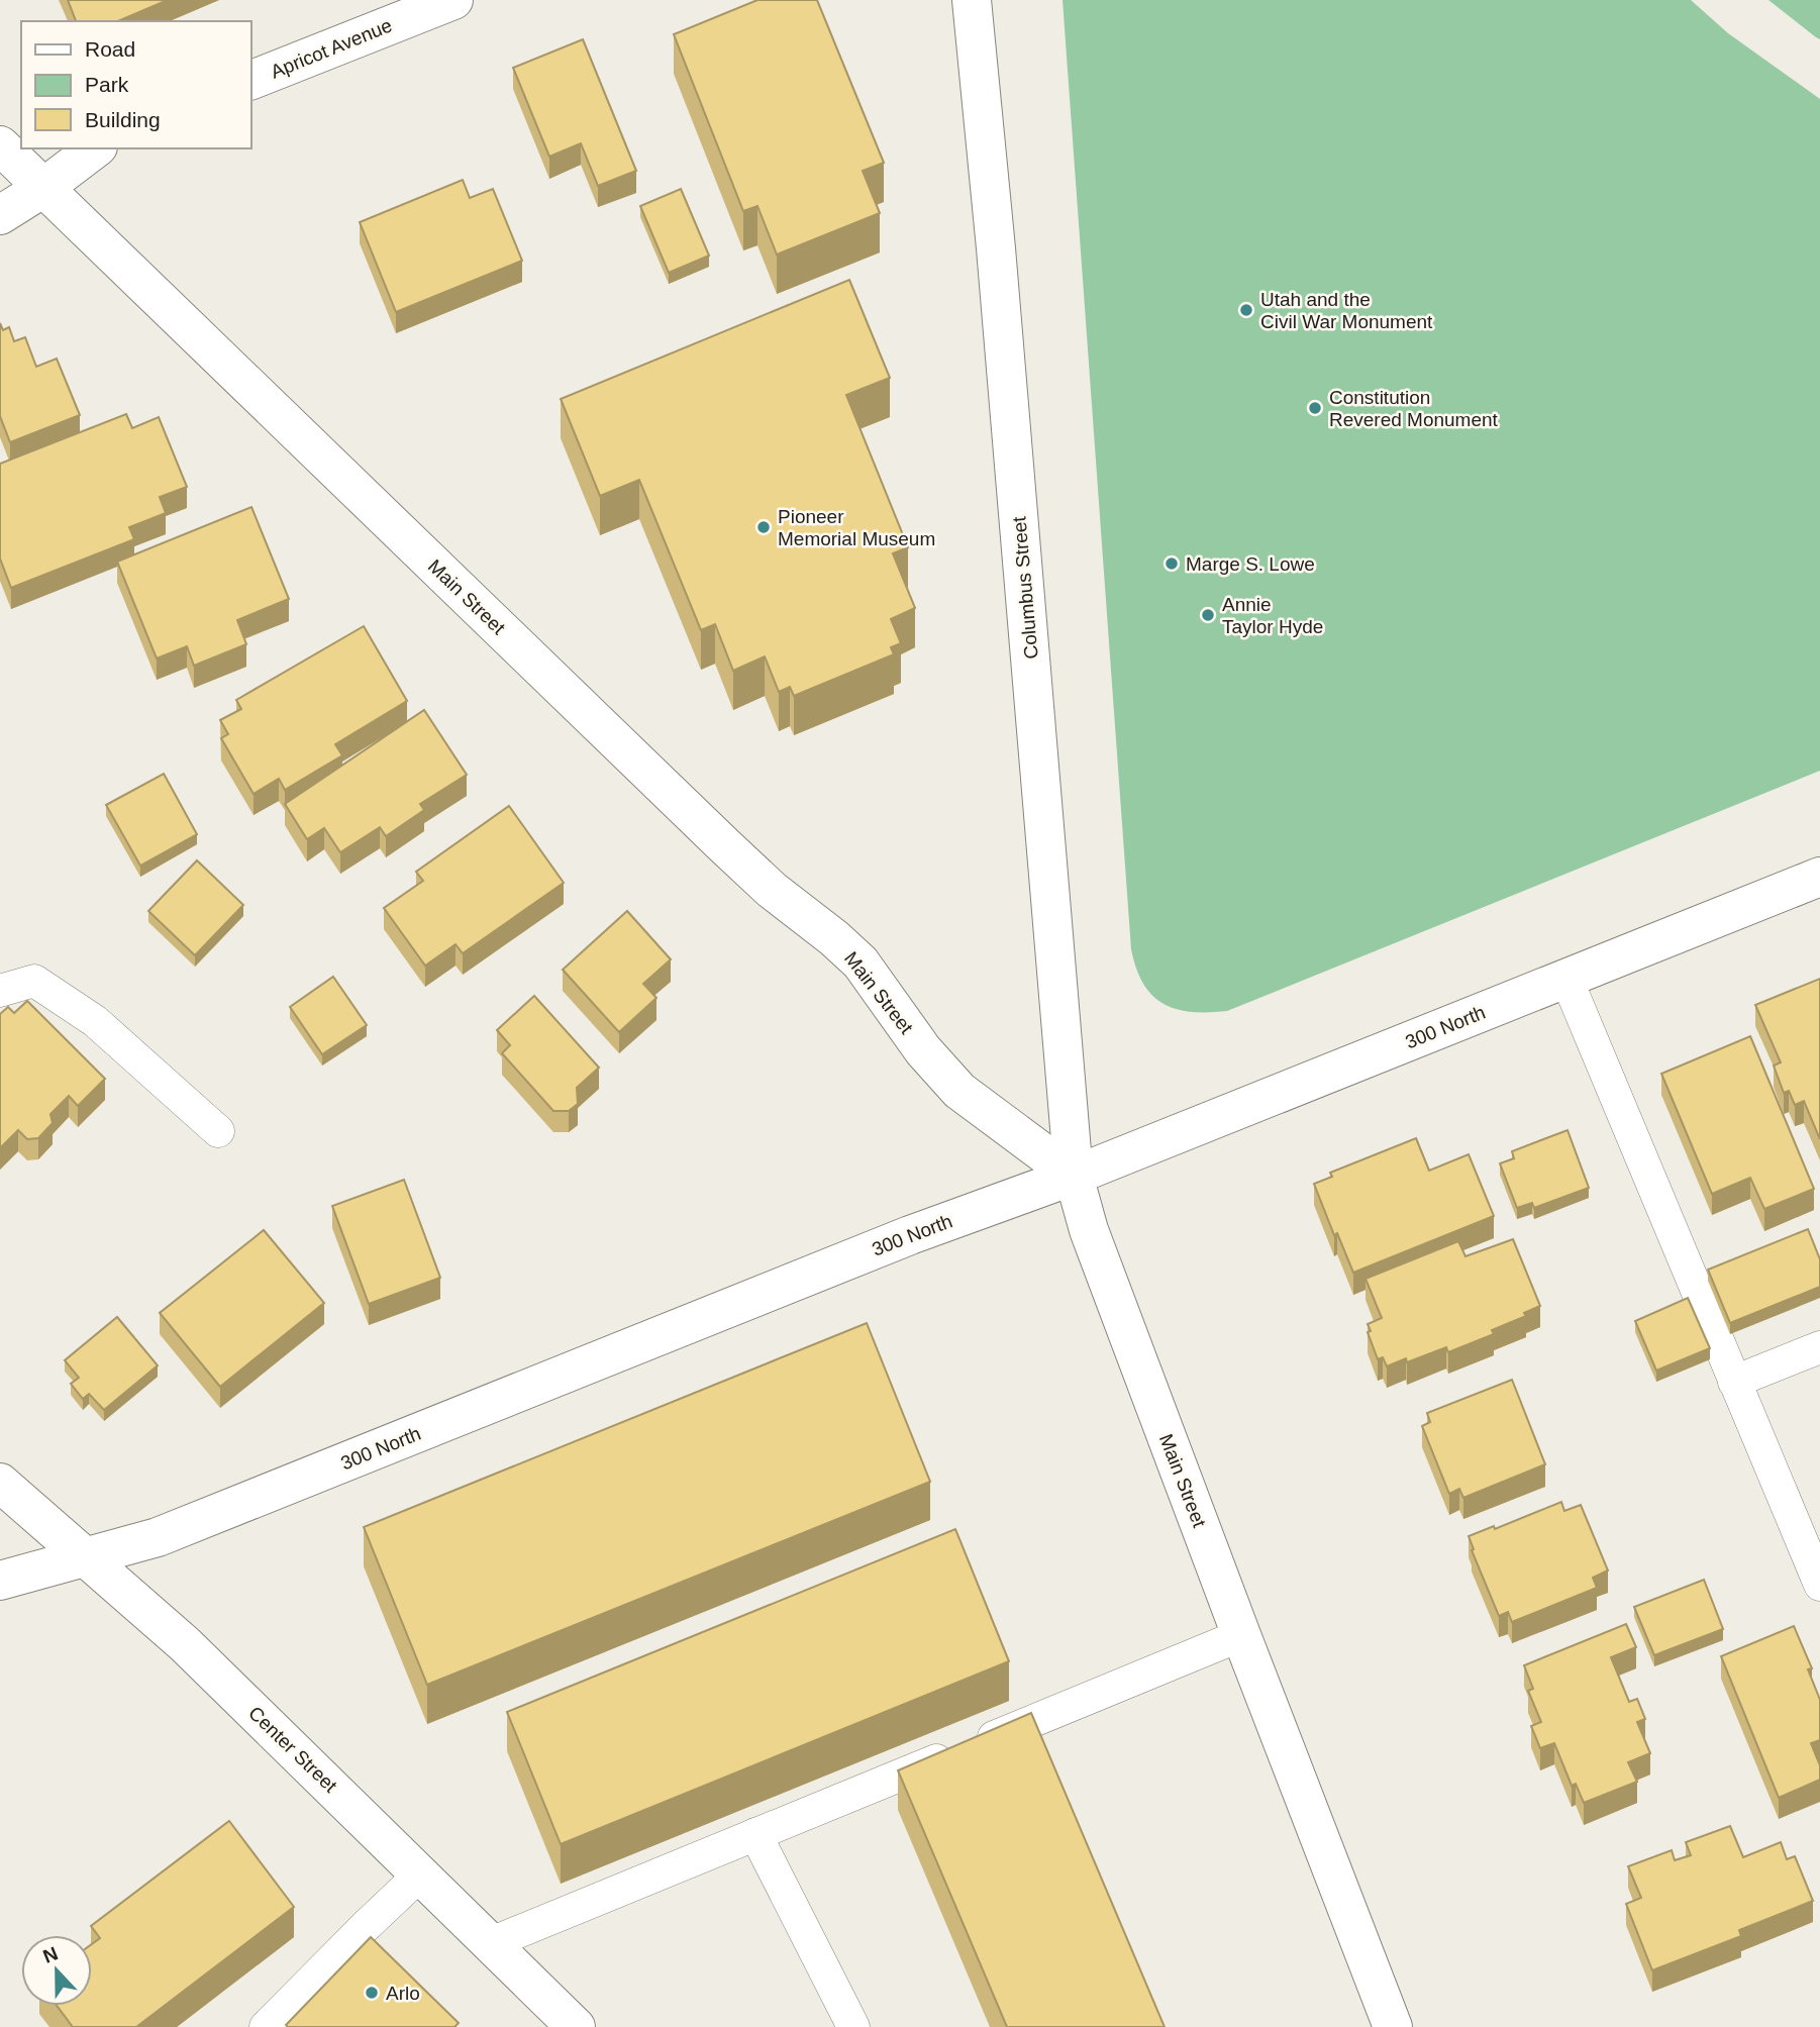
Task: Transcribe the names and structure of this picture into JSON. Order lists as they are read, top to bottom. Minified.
{"streets":{"street":["Apricot Avenue","Columbus Street","Main Street","300 North","Center Street"]},"crossings":[["Columbus Street","Main Street"],["Columbus Street","300 North"],["Main Street","300 North"],["300 North","Center Street"]],"places":["Utah and the Civil War Monument","Constitution Revered Monument","Pioneer Memorial Museum","Marge S. Lowe","Annie Taylor Hyde","Arlo"],"legend":["Road","Park","Building"],"north":"top"}
